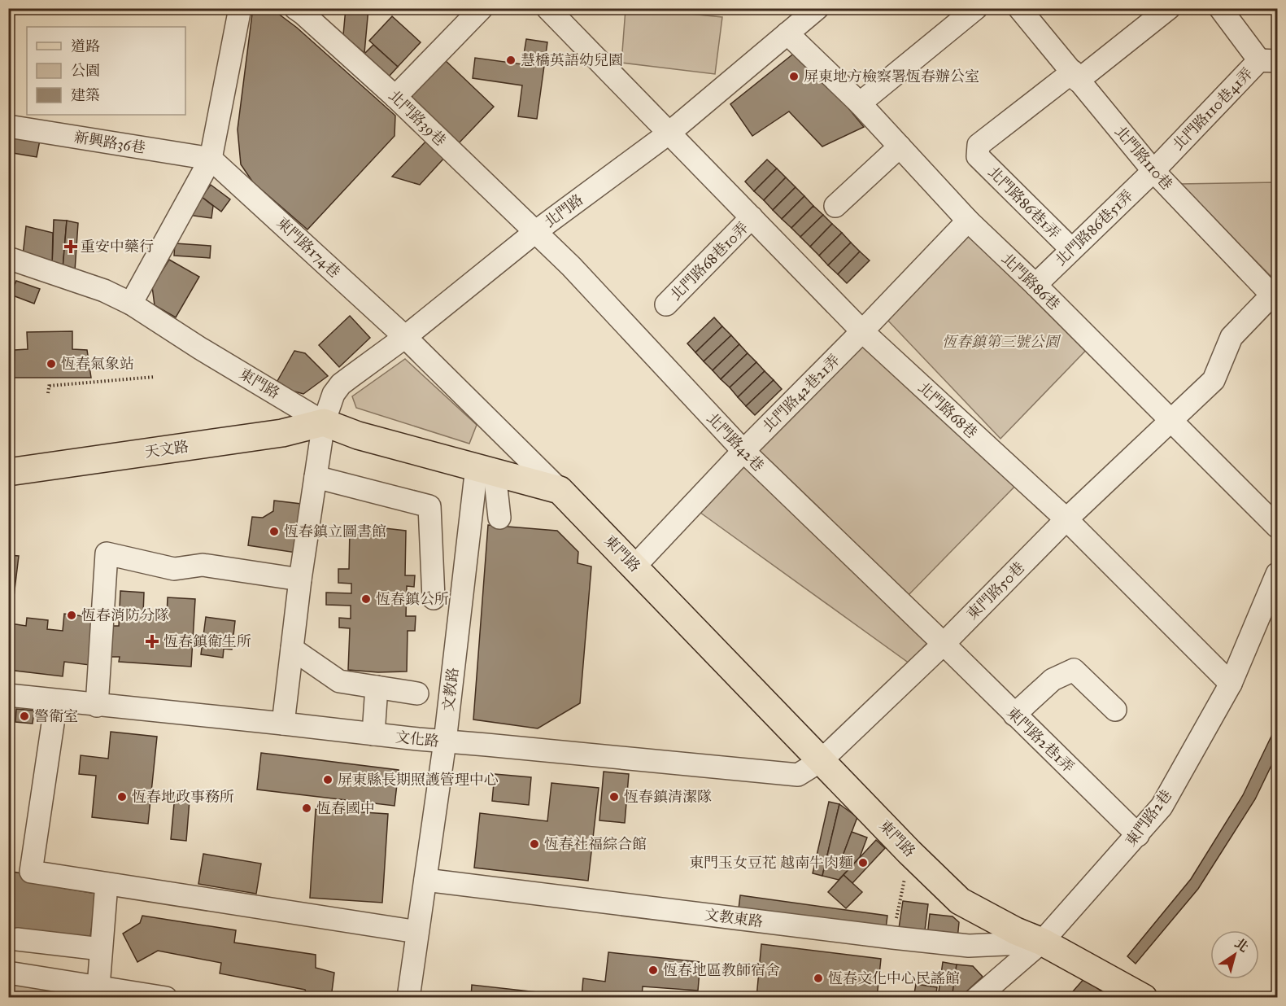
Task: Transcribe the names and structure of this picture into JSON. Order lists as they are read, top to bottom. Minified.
{"streets":{"main road":["東門路","天文路"],"street":["北門路110巷41弄","北門路39巷","新興路36巷","北門路110巷","北門路86巷1弄","北門路","北門路86巷51弄","東門路174巷","北門路68巷10弄","北門路86巷","北門路42巷21弄","北門路68巷","北門路42巷","東門路50巷","文教路","文化路","東門路2巷1弄","東門路2巷","文教東路"]},"crossings":[["北門路110巷41弄","北門路110巷"],["北門路110巷41弄","北門路86巷51弄"],["北門路39巷","北門路"],["北門路39巷","北門路42巷"],["新興路36巷","東門路174巷"],["北門路110巷","北門路86巷1弄"],["北門路110巷","北門路86巷51弄"],["北門路110巷","東門路50巷"],["北門路86巷1弄","北門路86巷51弄"],["北門路","東門路174巷"],["北門路","北門路86巷"],["北門路","東門路"],["北門路","北門路68巷"],["北門路","北門路42巷"],["北門路","天文路"],["北門路","文化路"],["北門路86巷51弄","北門路86巷"],["東門路174巷","東門路"],["北門路68巷10弄","北門路68巷"],["北門路86巷","北門路42巷21弄"],["北門路86巷","東門路50巷"],["東門路","北門路42巷21弄"],["東門路","天文路"],["東門路","東門路50巷"],["東門路","文教路"],["東門路","文化路"],["東門路","東門路2巷"],["東門路","文教東路"],["北門路42巷21弄","北門路68巷"],["北門路42巷21弄","北門路42巷"],["北門路68巷","東門路50巷"],["北門路68巷","東門路2巷"],["北門路42巷","東門路50巷"],["北門路42巷","東門路2巷1弄"],["東門路50巷","文化路"],["東門路50巷","東門路2巷1弄"],["文教路","文化路"],["文教路","文教東路"],["東門路2巷1弄","東門路2巷"],["東門路2巷","文教東路"]],"parks":["恆春鎮第三號公園"],"places":{"other":["慧橋英語幼兒園","屏東地方檢察署恆春辦公室","恆春氣象站","恆春鎮立圖書館","恆春鎮公所","恆春消防分隊","警衛室","屏東縣長期照護管理中心","恆春地政事務所","恆春鎮清潔隊","恆春國中","恆春社福綜合館","東門玉女豆花 越南牛肉麵","恆春地區教師宿舍","恆春文化中心民謠館"],"health":["重安中藥行","恆春鎮衛生所"]},"legend":["道路","公園","建築"],"north":"top right"}
